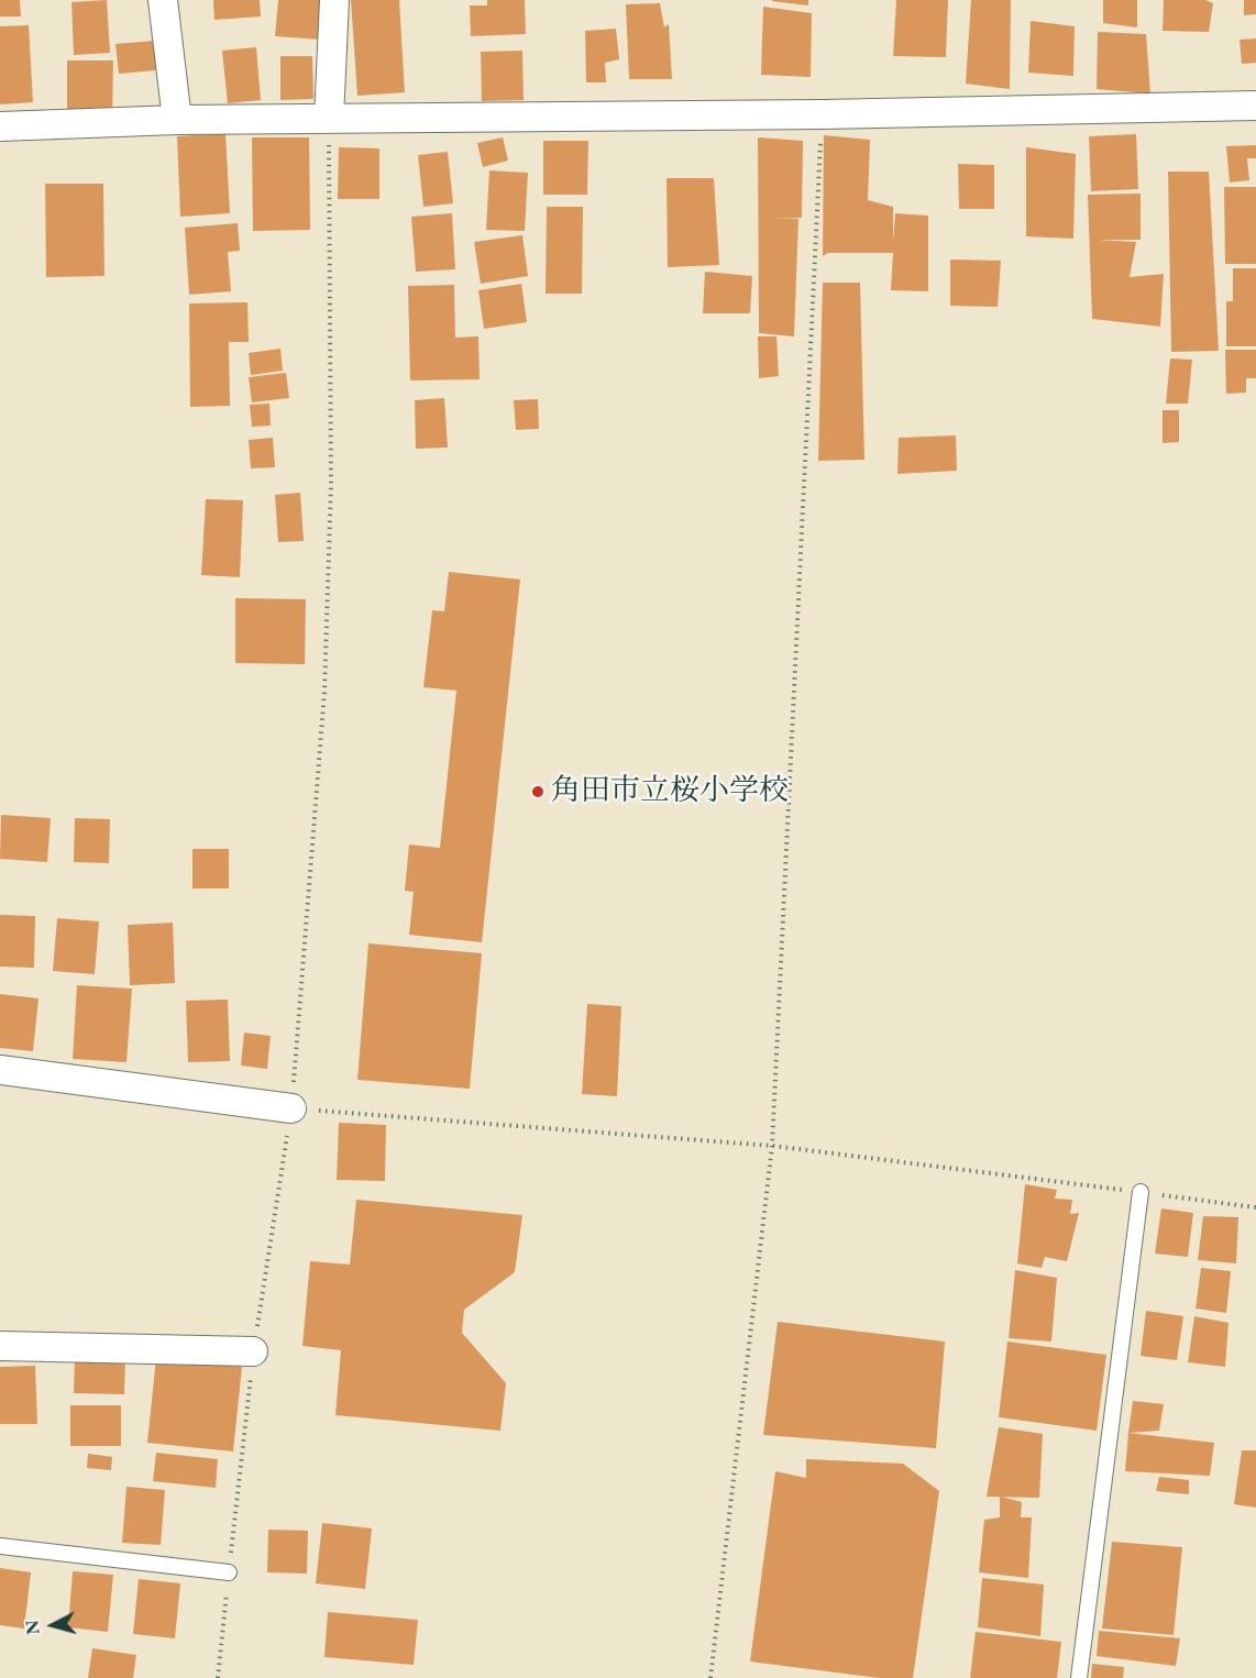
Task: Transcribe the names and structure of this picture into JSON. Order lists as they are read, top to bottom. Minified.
{"places":["角田市立桜小学校"],"north":"left"}
